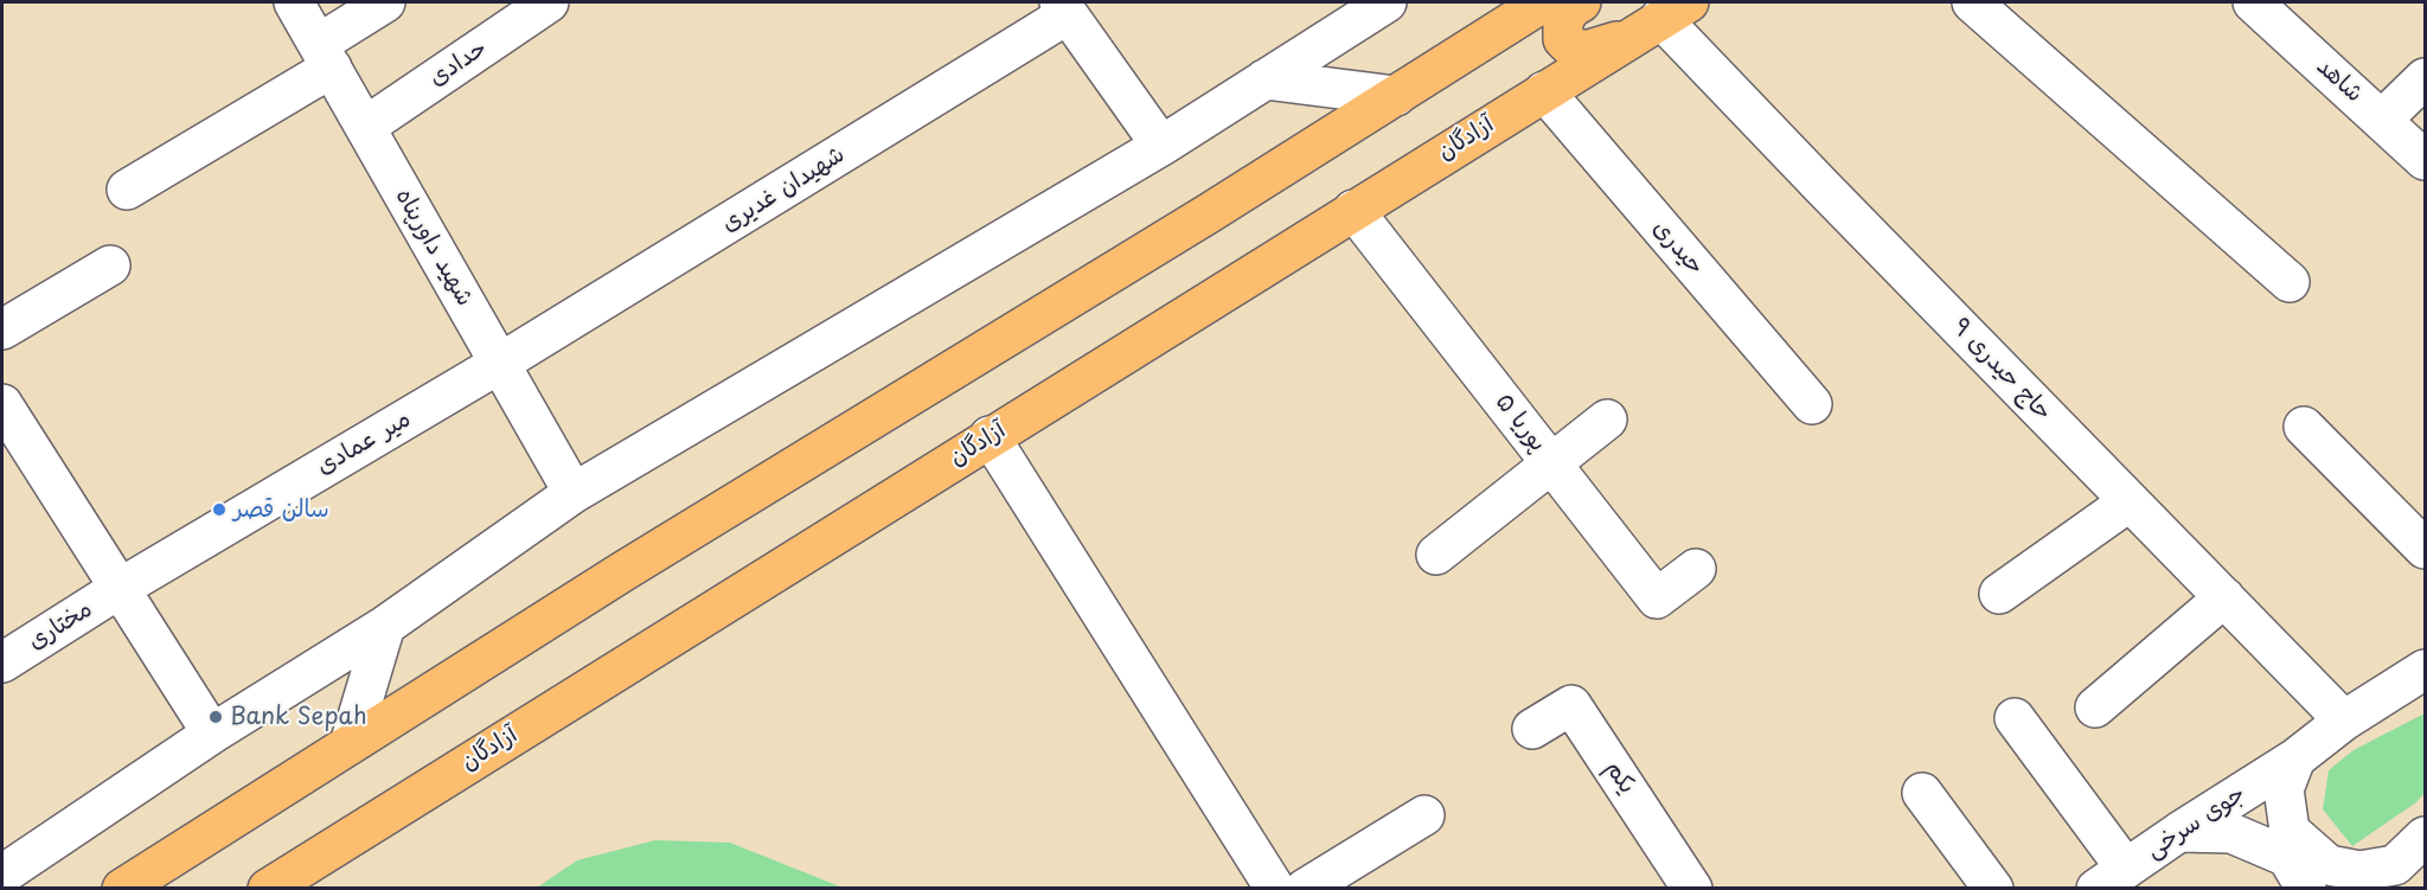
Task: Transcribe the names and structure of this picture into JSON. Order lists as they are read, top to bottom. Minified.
{"streets":{"main road":["آزادگان"],"street":["حدادی","شاهد","شهیدان غدیری","شهید داورپناه","حیدری","حاج حیدری ۹","پوریا ۵","میر عمادی","مختاری","یکم","جوی سرخی"]},"crossings":[["حدادی","شهید داورپناه"],["آزادگان","حیدری"],["آزادگان","حاج حیدری ۹"],["آزادگان","پوریا ۵"],["شهیدان غدیری","شهید داورپناه"],["شهیدان غدیری","میر عمادی"],["شهید داورپناه","میر عمادی"],["حاج حیدری ۹","جوی سرخی"],["میر عمادی","مختاری"]],"places":["سالن قصر","Bank Sepah"]}
